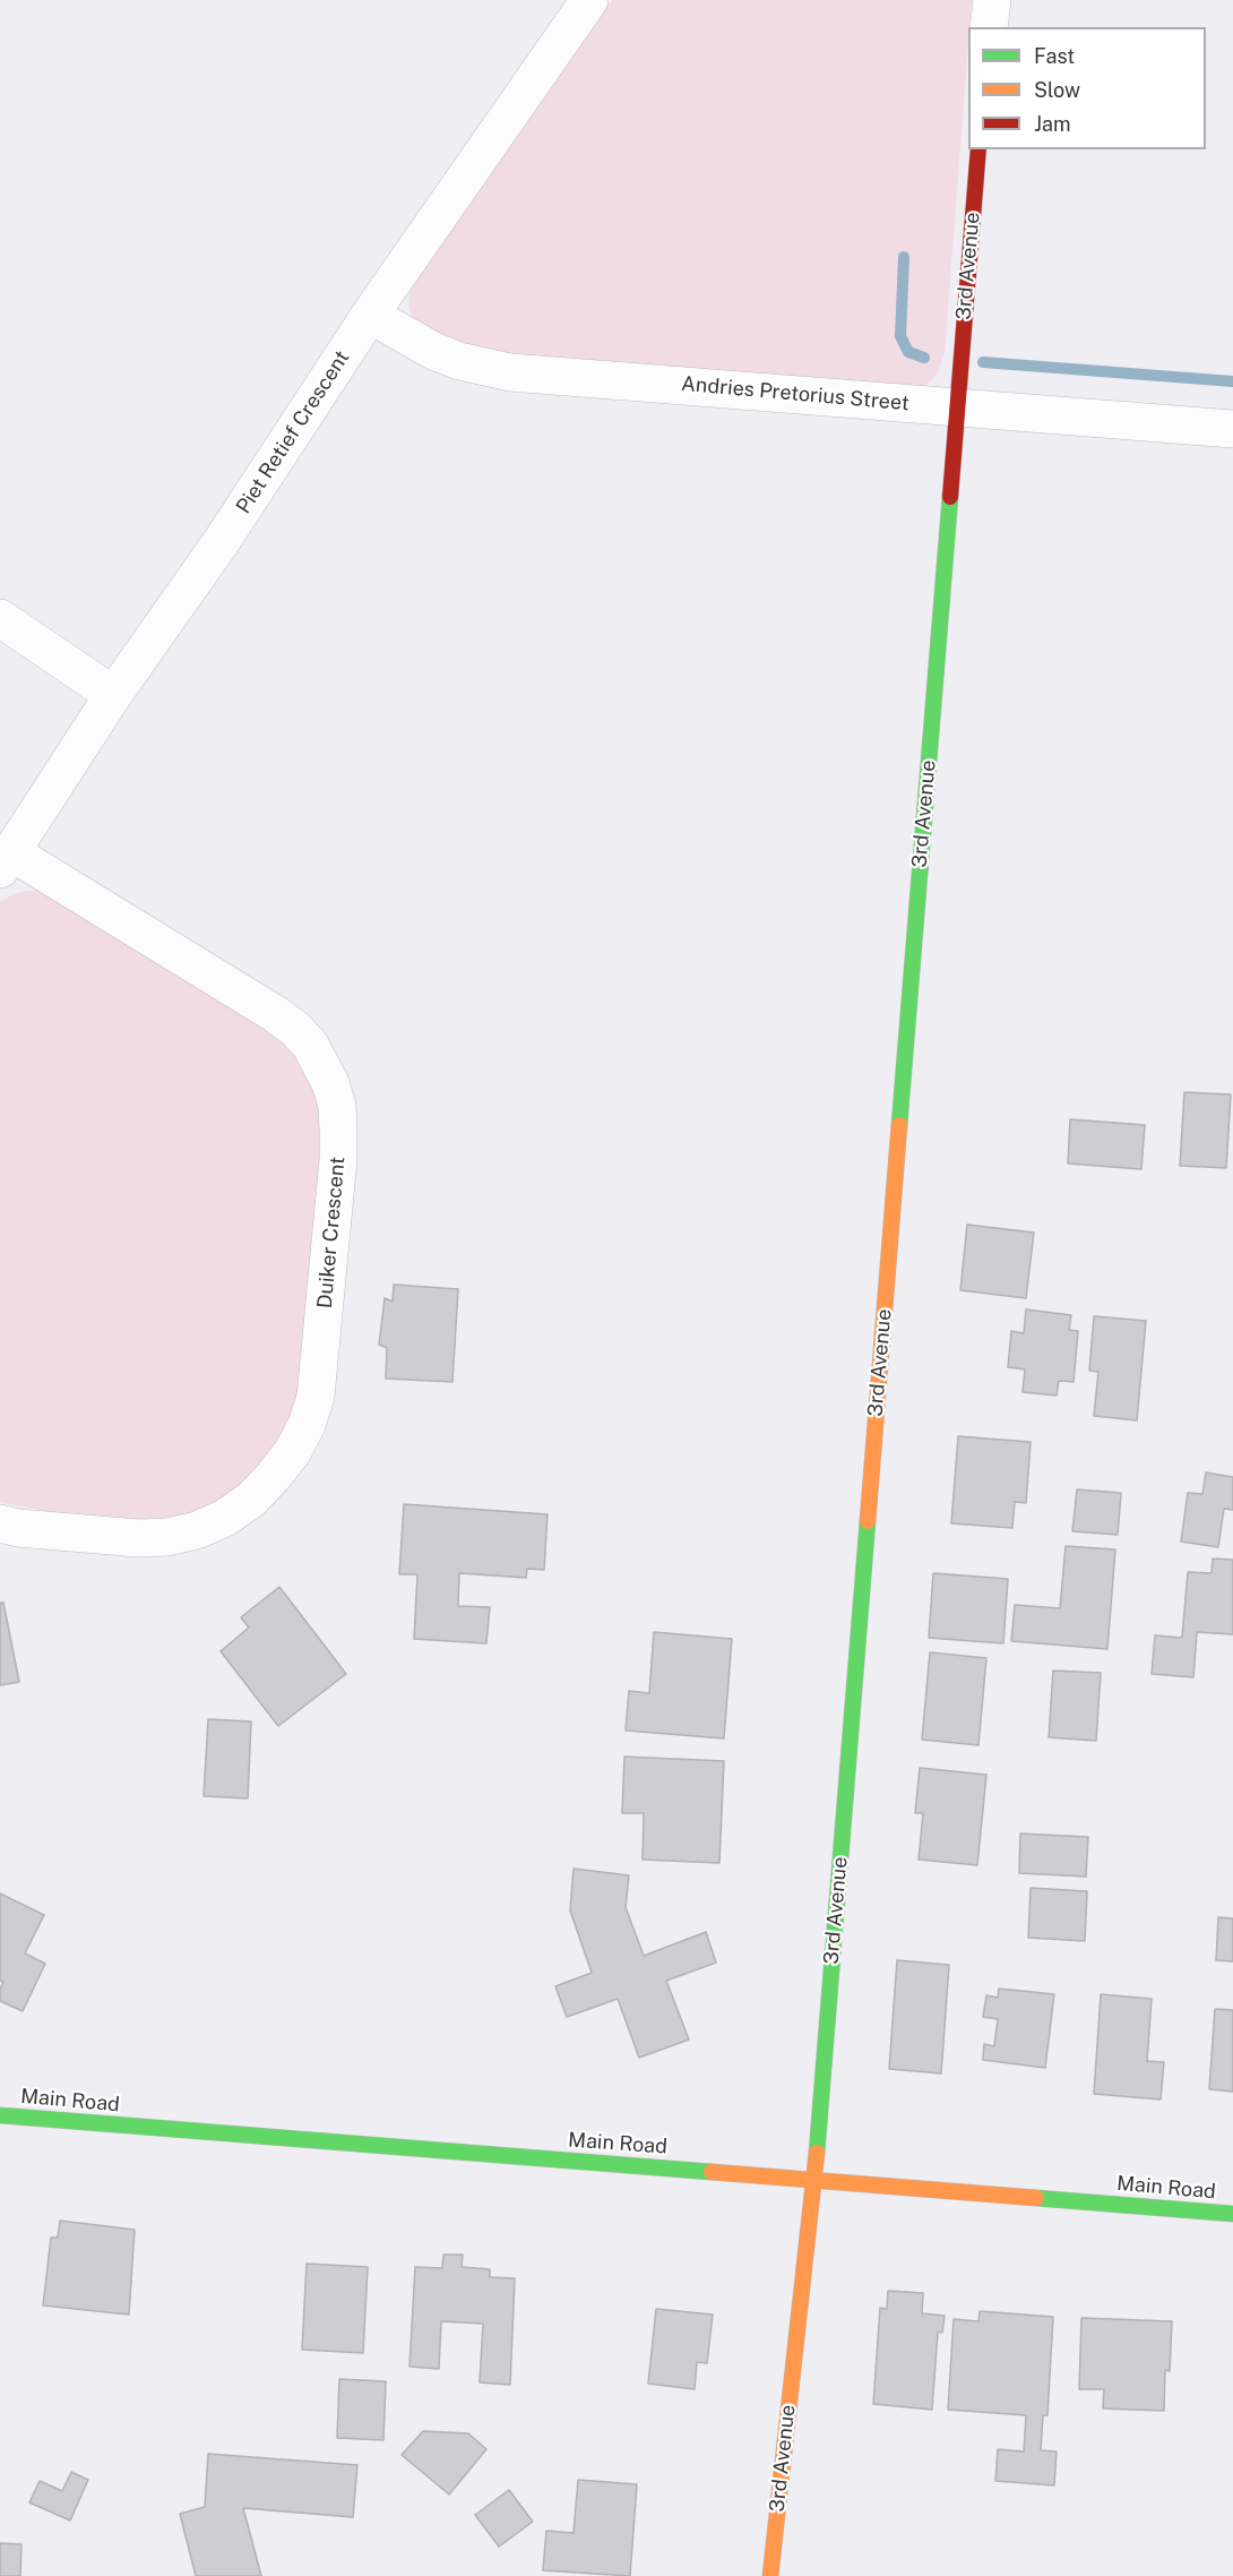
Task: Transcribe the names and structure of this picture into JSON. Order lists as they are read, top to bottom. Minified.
{"streets":{"street":["3rd Avenue","Andries Pretorius Street","Piet Retief Crescent","Duiker Crescent","Main Road"]},"crossings":[["3rd Avenue","Andries Pretorius Street"],["3rd Avenue","Main Road"],["Andries Pretorius Street","Piet Retief Crescent"],["Piet Retief Crescent","Duiker Crescent"]],"legend":["Fast","Slow","Jam"]}
